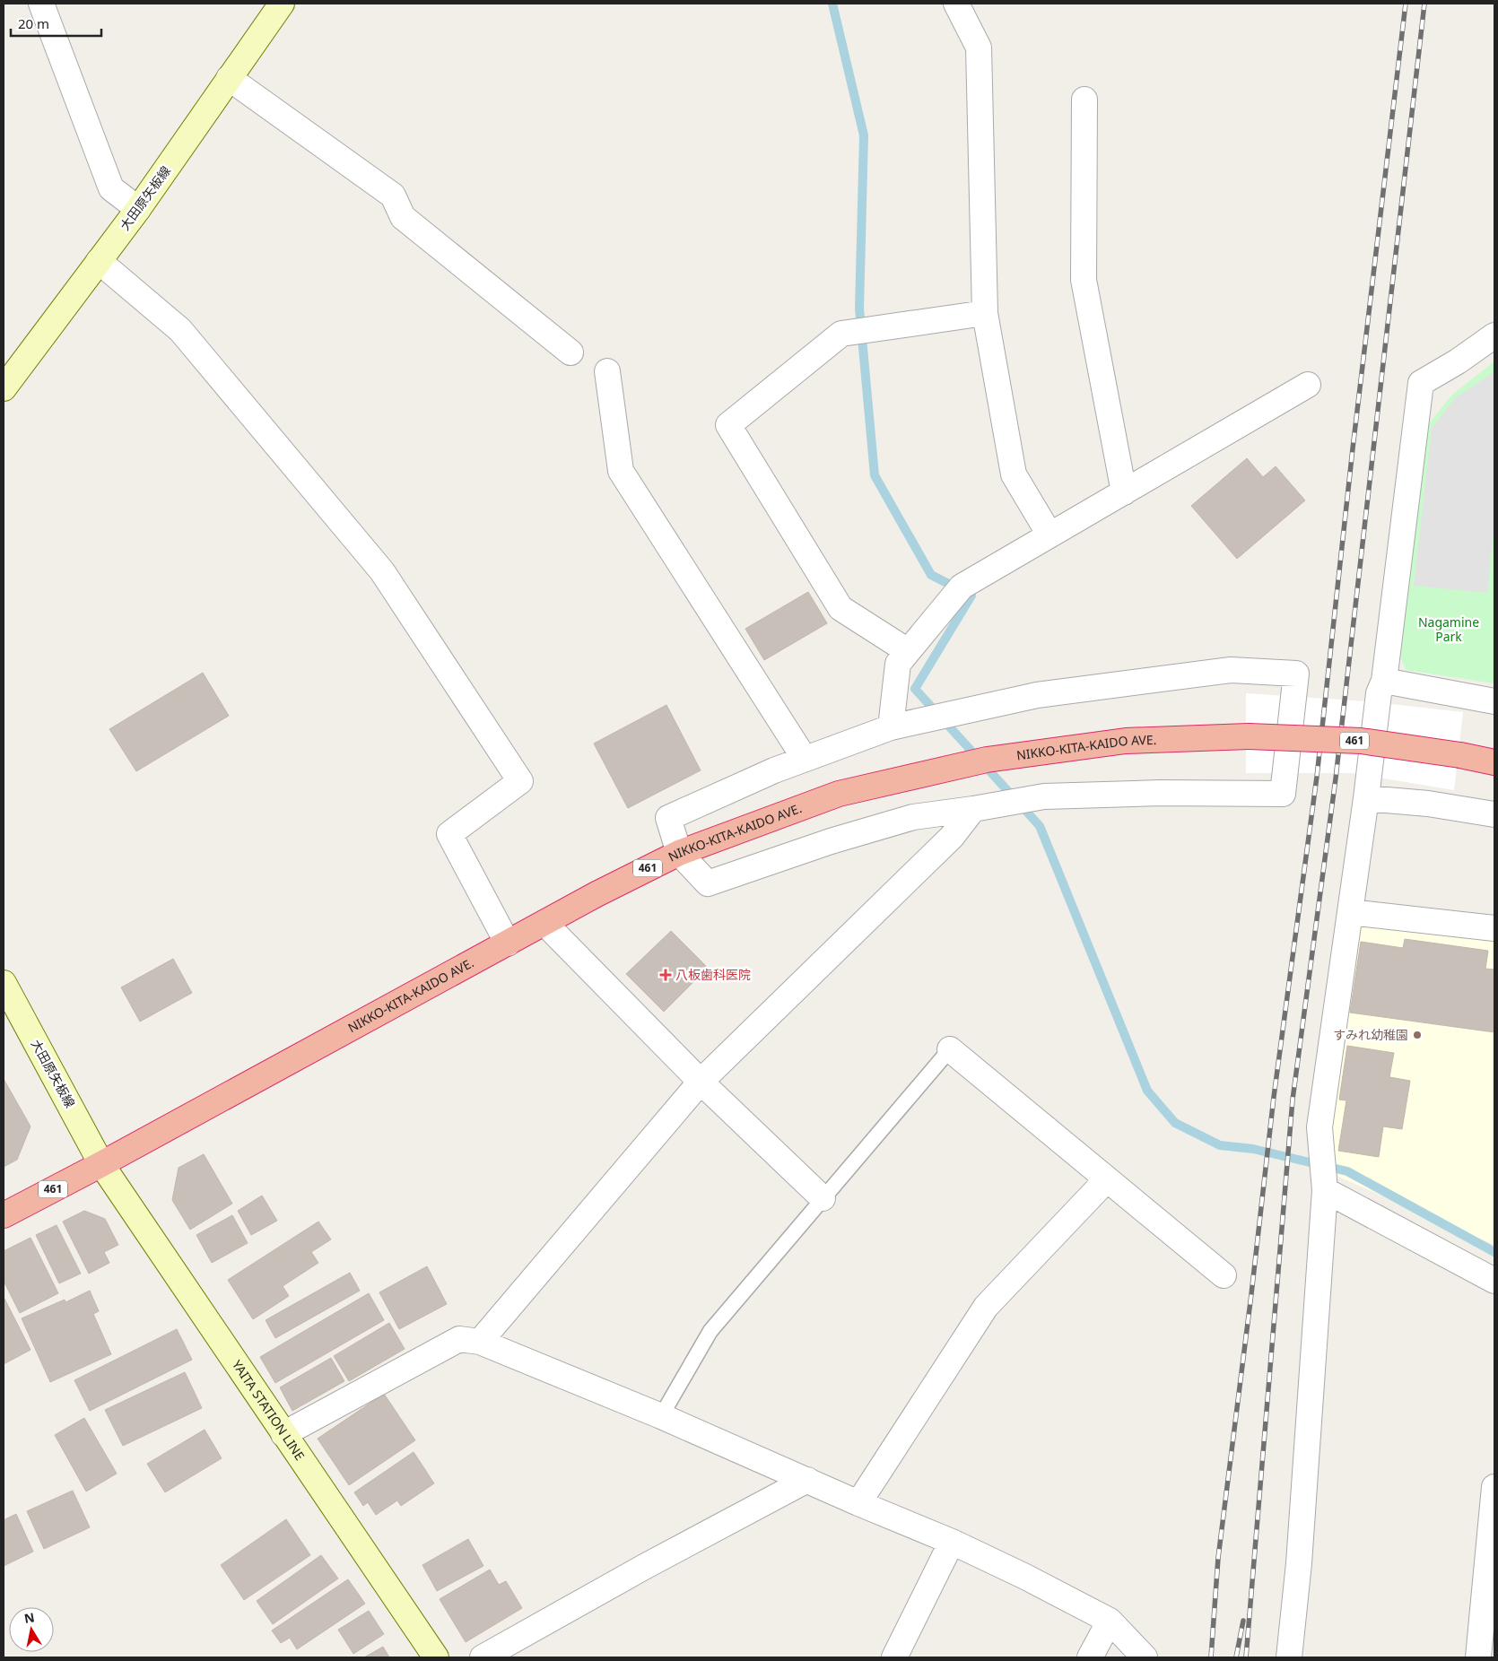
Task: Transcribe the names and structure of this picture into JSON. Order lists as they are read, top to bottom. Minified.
{"streets":{"highway":["461","NIKKO-KITA-KAIDO AVE."],"main road":["大田原矢板線","YAITA STATION LINE"]},"crossings":[["大田原矢板線","NIKKO-KITA-KAIDO AVE."],["大田原矢板線","YAITA STATION LINE"],["NIKKO-KITA-KAIDO AVE.","YAITA STATION LINE"]],"parks":["Nagamine Park"],"places":{"health":["八板歯科医院"],"other":["すみれ幼稚園"]},"scale_bar":"20 m","north":"top"}
